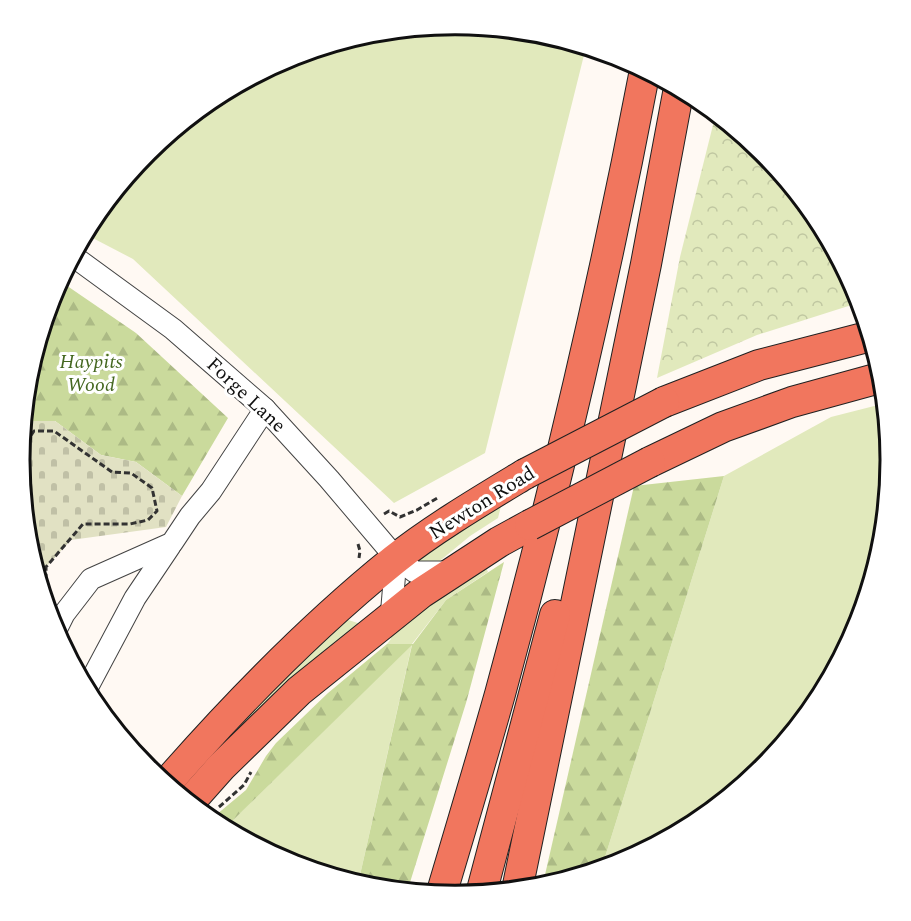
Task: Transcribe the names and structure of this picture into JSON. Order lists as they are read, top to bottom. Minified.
{"streets":{"highway":["Newton Road"],"street":["Forge Lane"]},"crossings":[["Forge Lane","Newton Road"]],"parks":["Haypits Wood"]}
